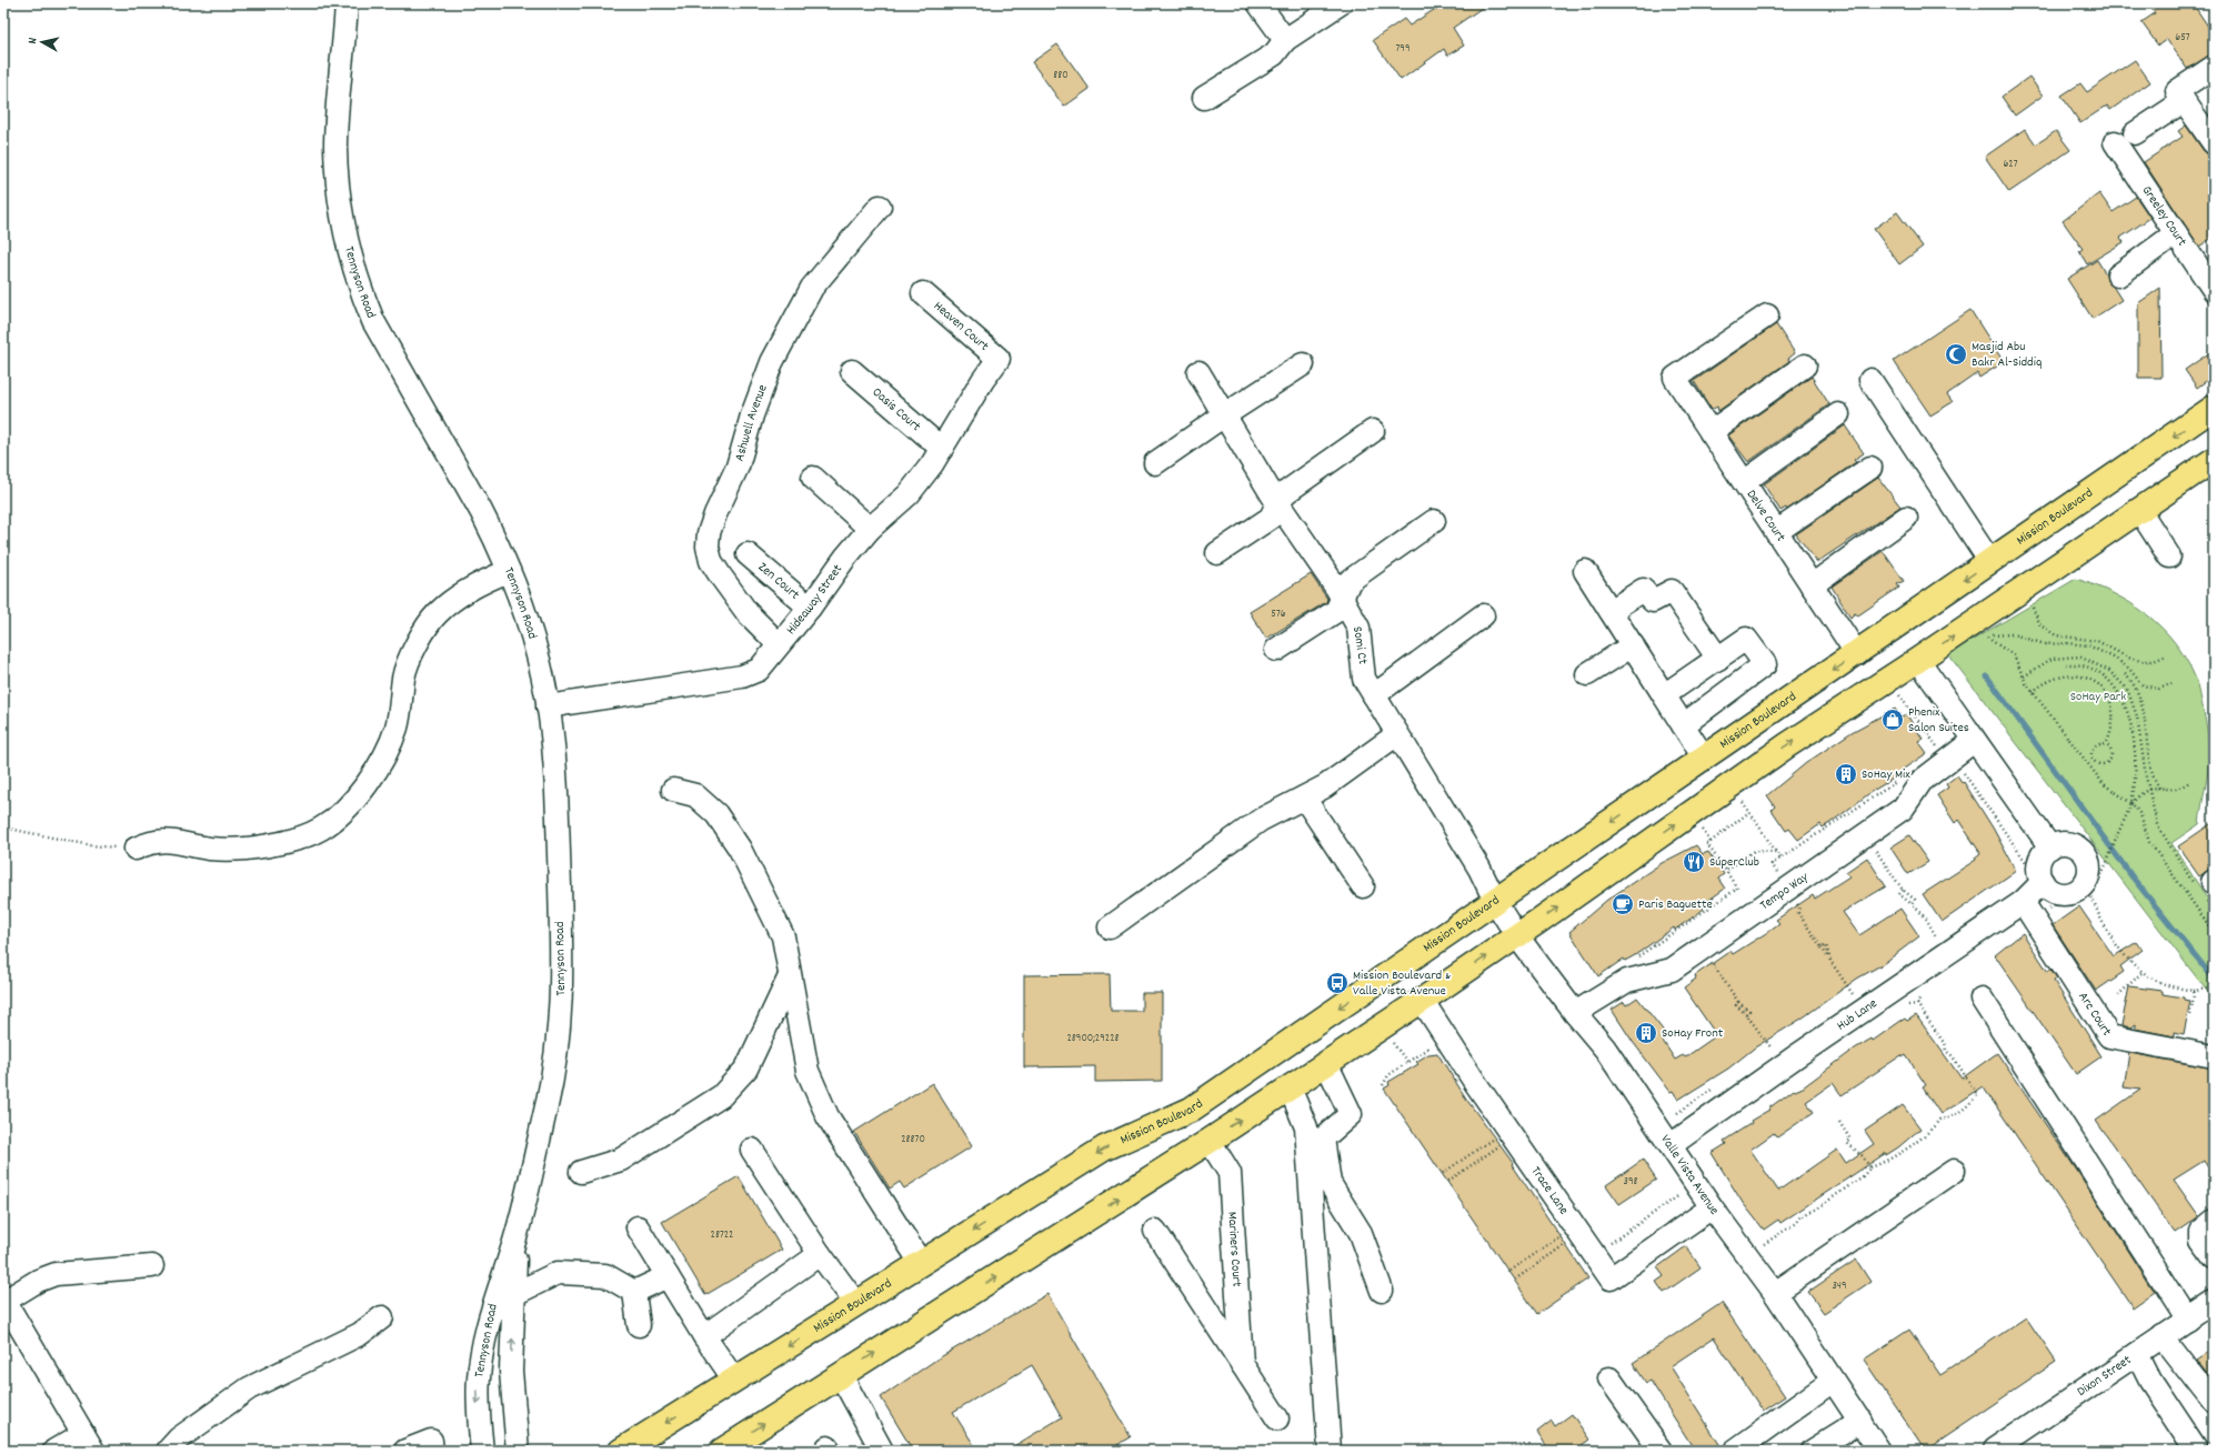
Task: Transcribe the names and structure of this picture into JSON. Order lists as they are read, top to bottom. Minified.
{"streets":{"main road":["Mission Boulevard"],"street":["Greeley Court","Tennyson Road","Heaven Court","Oasis Court","Ashwell Avenue","Delve Court","Zen Court","Hideaway Street","Somi Ct","Tempo Way","Arc Court","Hub Lane","Valle Vista Avenue","Trace Lane","Mariners Court","Dixon Street"]},"crossings":[["Tennyson Road","Hideaway Street"],["Heaven Court","Hideaway Street"],["Oasis Court","Hideaway Street"],["Ashwell Avenue","Hideaway Street"],["Delve Court","Mission Boulevard"],["Mission Boulevard","Somi Ct"],["Mission Boulevard","Valle Vista Avenue"],["Zen Court","Hideaway Street"],["Somi Ct","Valle Vista Avenue"],["Tempo Way","Valle Vista Avenue"],["Arc Court","Hub Lane"],["Hub Lane","Valle Vista Avenue"],["Valle Vista Avenue","Trace Lane"]],"parks":["SoHay Park"],"places":{"mosque":["Masjid Abu Bakr Al-Siddiq"],"shop":["Phenix Salon Suites"],"building":["SoHay Mix","SoHay Front"],"restaurant":["SúperClub"],"cafe":["Paris Baguette"],"bus stop":["Mission Boulevard & Valle Vista Avenue"]},"house_numbers":["657","799","880","627","576","28900;29228","28870","398","28722","349"],"north":"left"}
